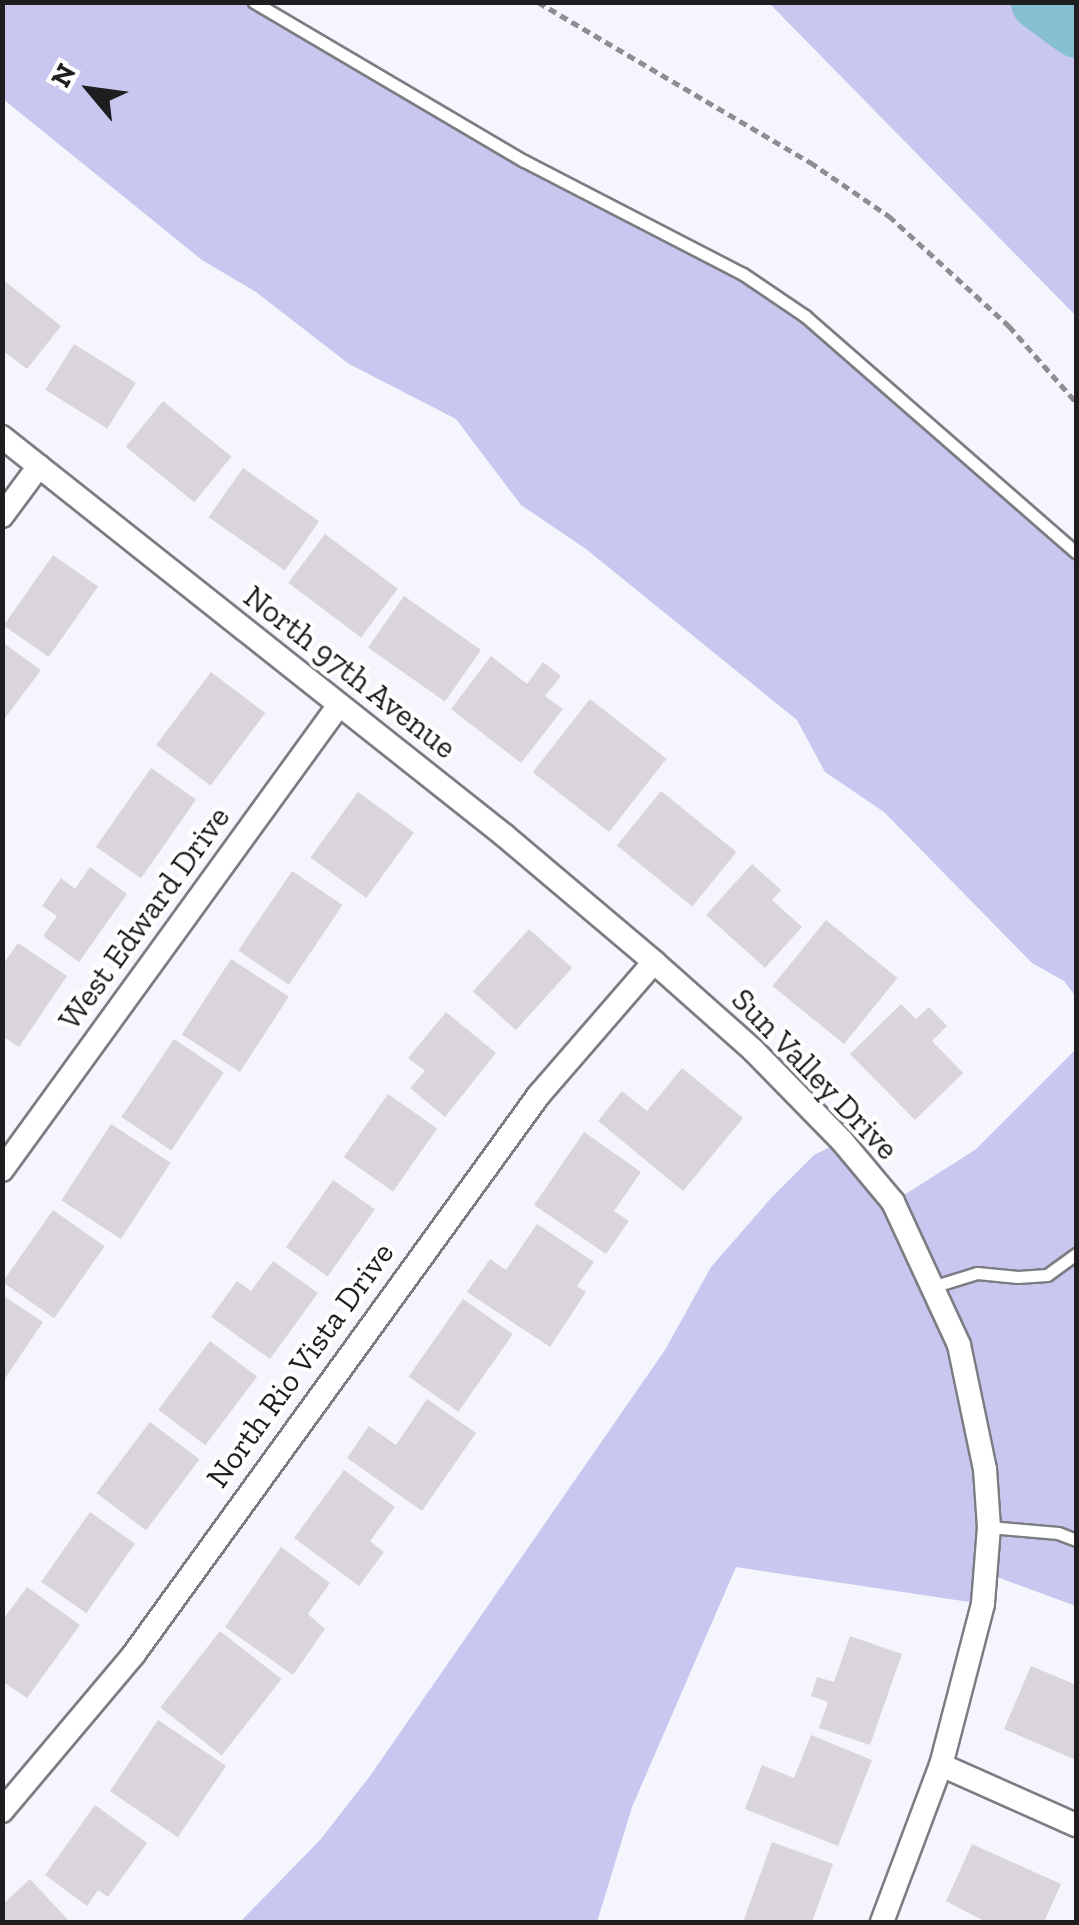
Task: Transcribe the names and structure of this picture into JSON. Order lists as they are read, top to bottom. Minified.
{"streets":{"street":["North 97th Avenue","West Edward Drive","Sun Valley Drive","North Rio Vista Drive"]},"crossings":[["North 97th Avenue","West Edward Drive"],["North 97th Avenue","Sun Valley Drive"],["North 97th Avenue","North Rio Vista Drive"],["Sun Valley Drive","North Rio Vista Drive"]],"north":"top left"}
